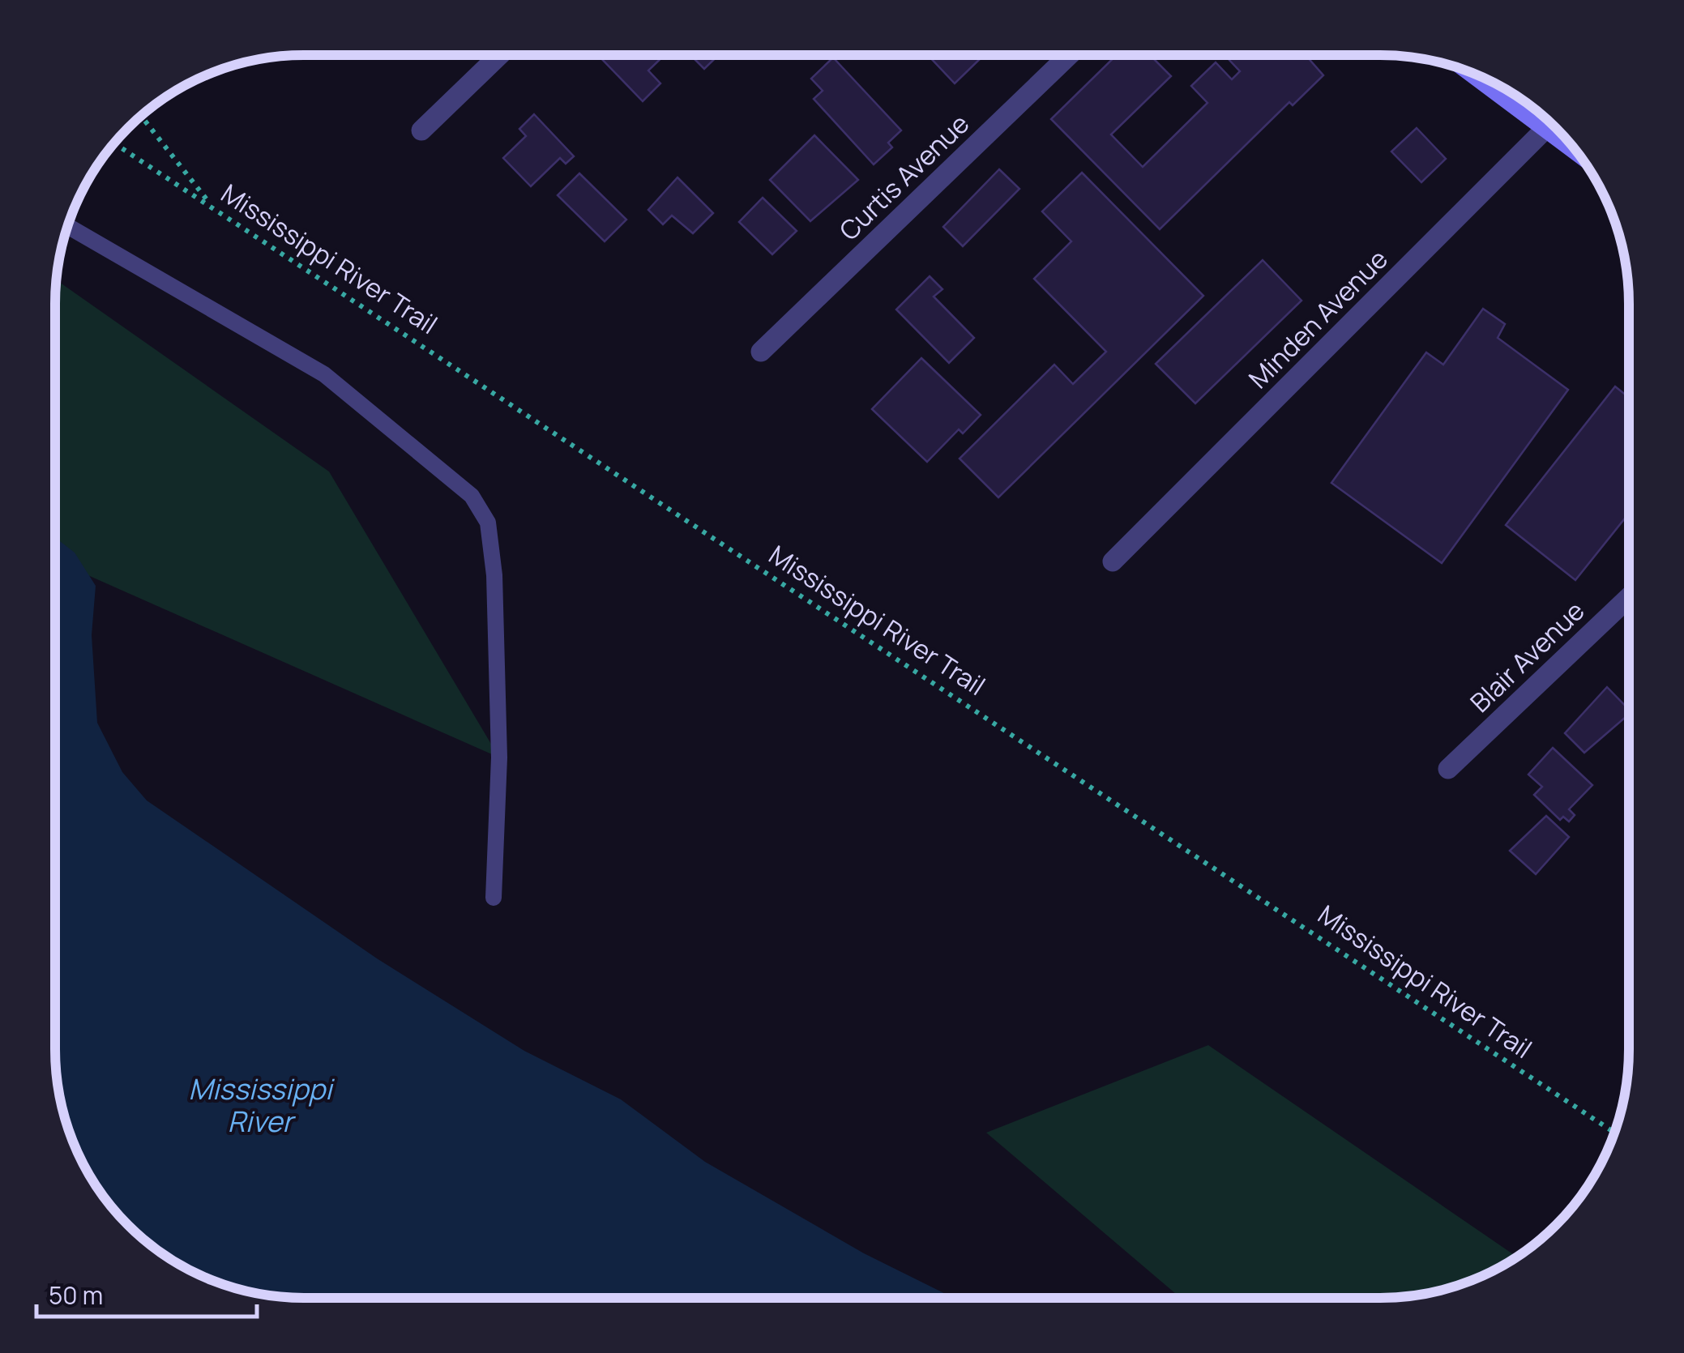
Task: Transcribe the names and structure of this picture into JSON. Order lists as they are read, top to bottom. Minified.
{"streets":{"street":["Curtis Avenue","Minden Avenue","Blair Avenue"],"path":["Mississippi River Trail"]},"water":["Mississippi River"],"scale_bar":"50 m"}
